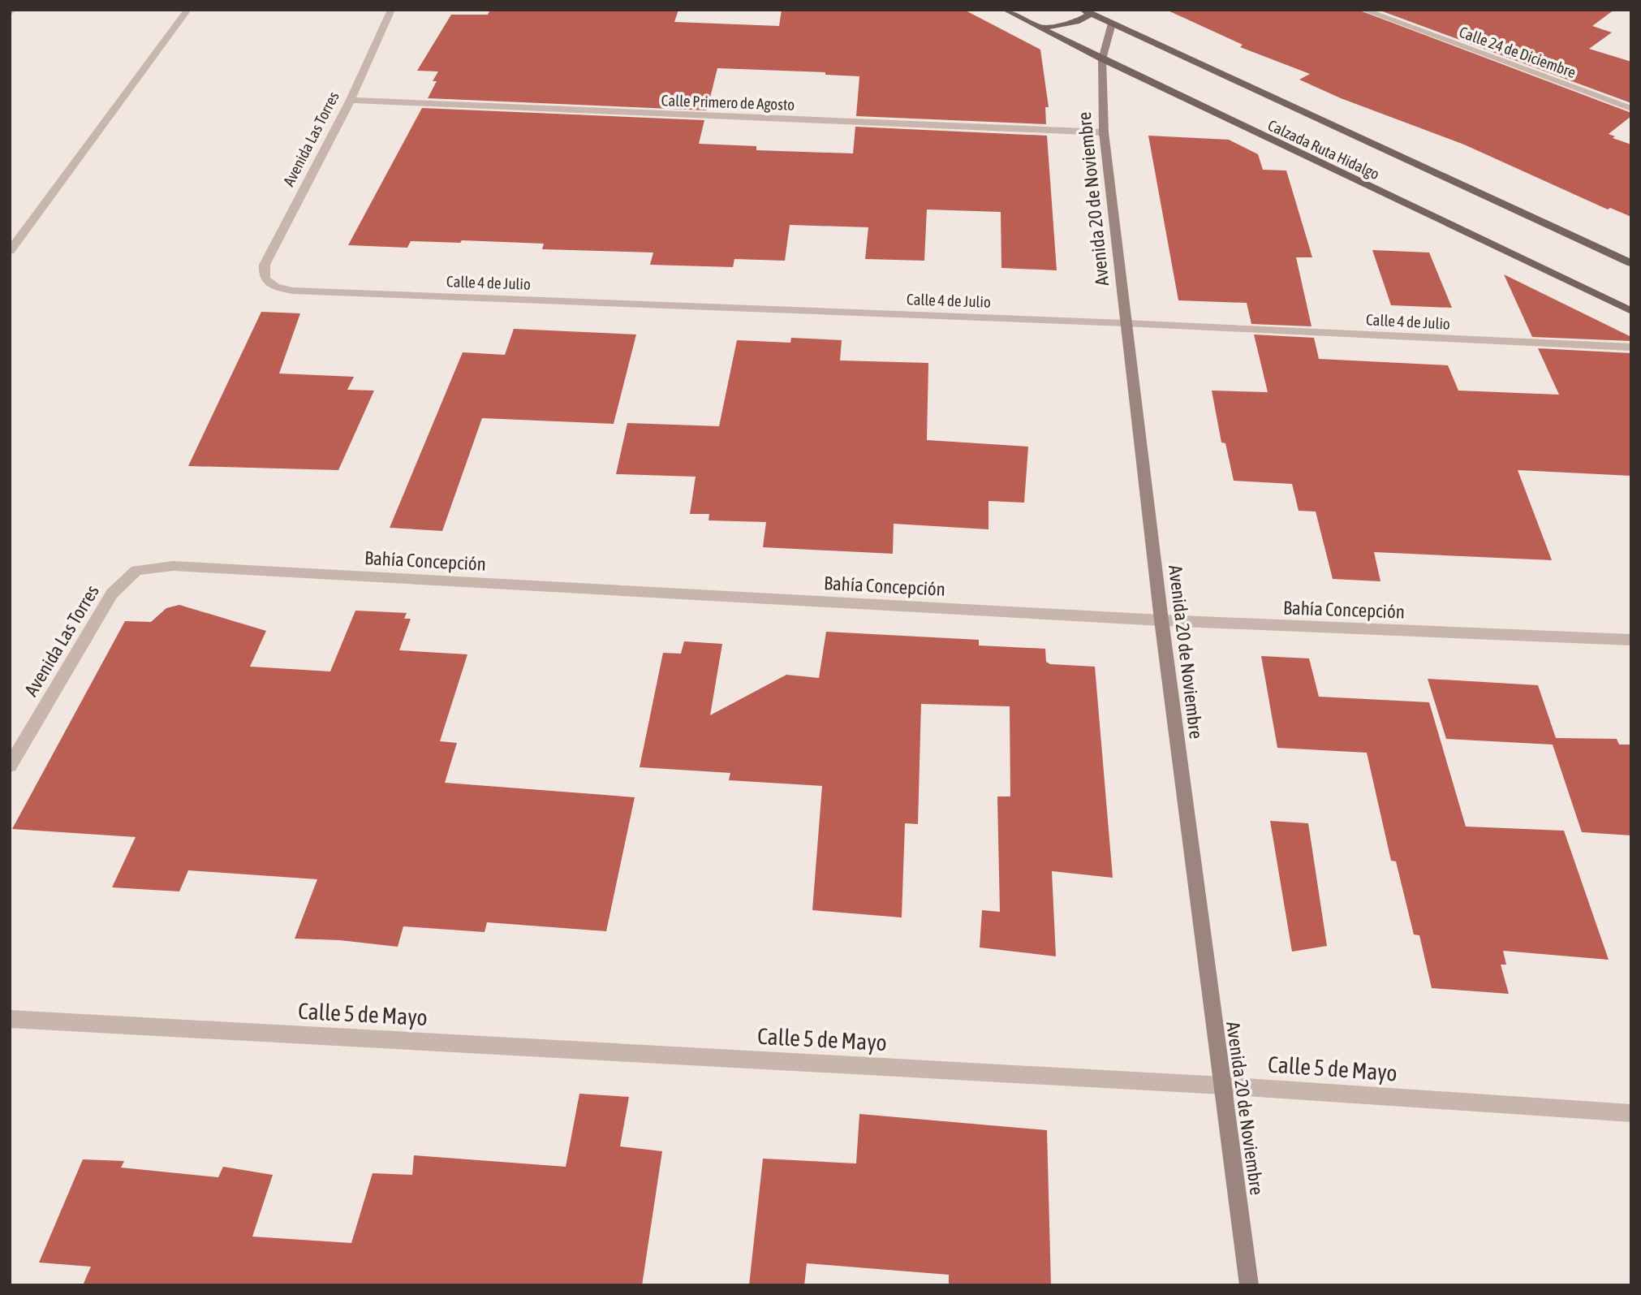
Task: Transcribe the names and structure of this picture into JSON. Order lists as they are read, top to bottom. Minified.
{"streets":{"main road":["Calzada Ruta Hidalgo","Avenida 20 de Noviembre"],"street":["Calle 24 de Diciembre","Calle Primero de Agosto","Avenida Las Torres","Calle 4 de Julio","Bahía Concepción","Calle 5 de Mayo"]},"crossings":[["Calle Primero de Agosto","Avenida Las Torres"],["Calle Primero de Agosto","Avenida 20 de Noviembre"],["Avenida Las Torres","Calle 4 de Julio"],["Avenida Las Torres","Bahía Concepción"],["Calzada Ruta Hidalgo","Avenida 20 de Noviembre"],["Avenida 20 de Noviembre","Calle 4 de Julio"],["Avenida 20 de Noviembre","Bahía Concepción"],["Avenida 20 de Noviembre","Calle 5 de Mayo"]]}
